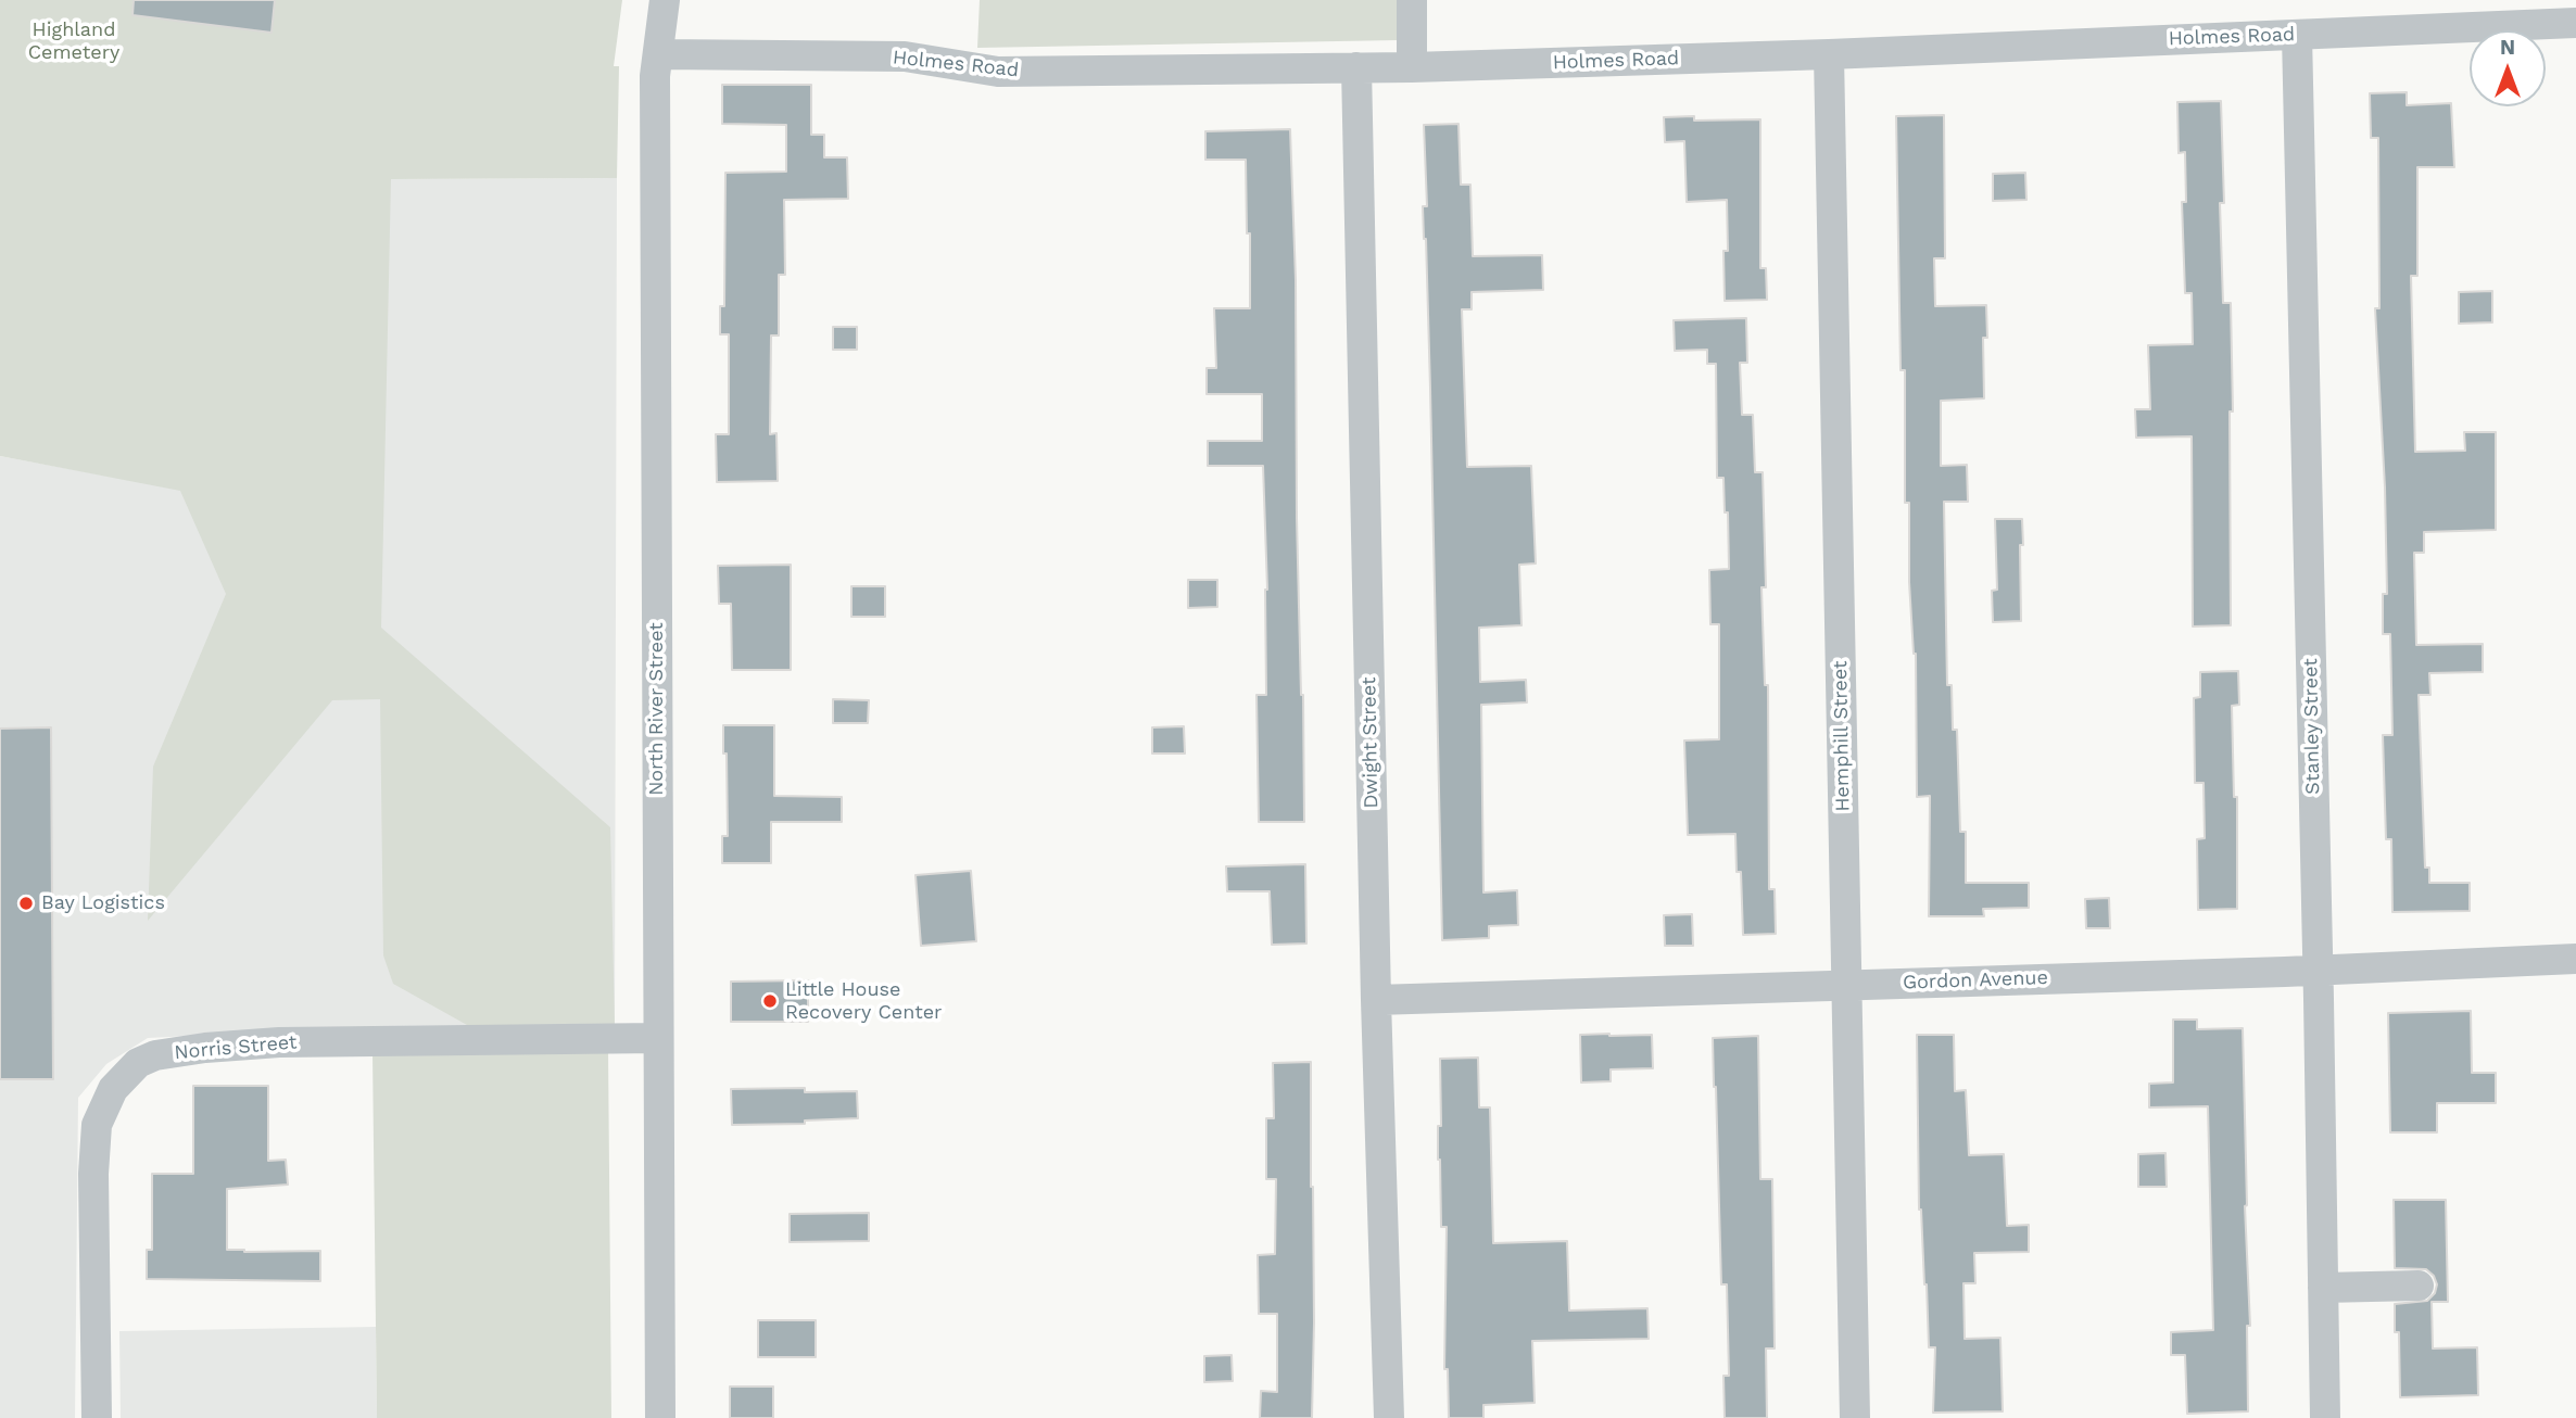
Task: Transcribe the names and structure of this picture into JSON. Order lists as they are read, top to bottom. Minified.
{"streets":{"street":["Holmes Road","North River Street","Stanley Street","Hemphill Street","Dwight Street","Gordon Avenue","Norris Street"]},"crossings":[["Holmes Road","North River Street"],["Holmes Road","Stanley Street"],["Holmes Road","Hemphill Street"],["Holmes Road","Dwight Street"],["North River Street","Norris Street"],["Stanley Street","Gordon Avenue"],["Hemphill Street","Gordon Avenue"],["Dwight Street","Gordon Avenue"]],"parks":["Highland Cemetery"],"places":["Bay Logistics","Little House Recovery Center"],"north":"top"}
